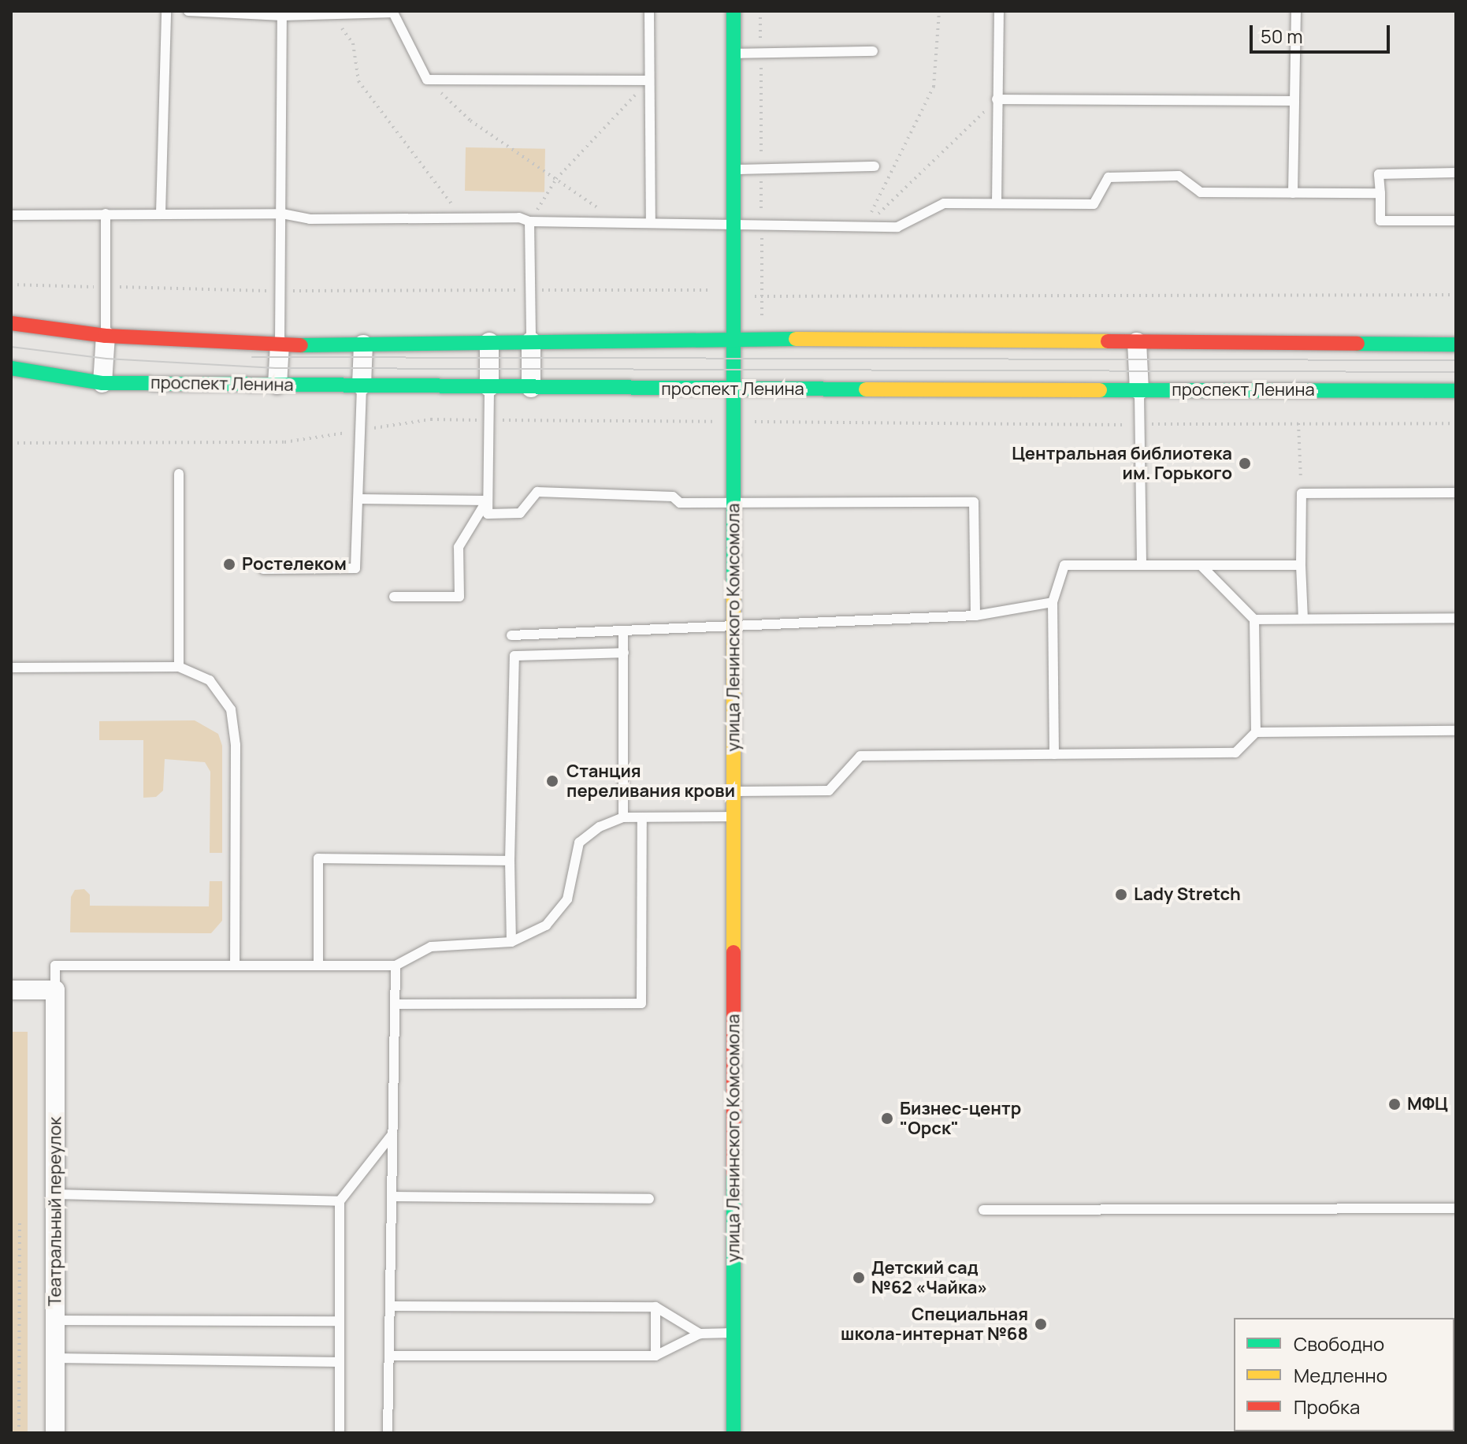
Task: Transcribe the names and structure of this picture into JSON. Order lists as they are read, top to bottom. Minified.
{"streets":{"main road":["проспект Ленина","улица Ленинского Комсомола"],"street":["Театральный переулок"]},"crossings":[["проспект Ленина","улица Ленинского Комсомола"]],"places":["Центральная библиотека им. Горького","Ростелеком","Станция переливания крови","Lady Stretch","МФЦ","Бизнес-центр \"Орск\"","Детский сад №62 «Чайка»","Специальная школа-интернат №68"],"legend":["Свободно","Медленно","Пробка"],"scale_bar":"50 m"}
